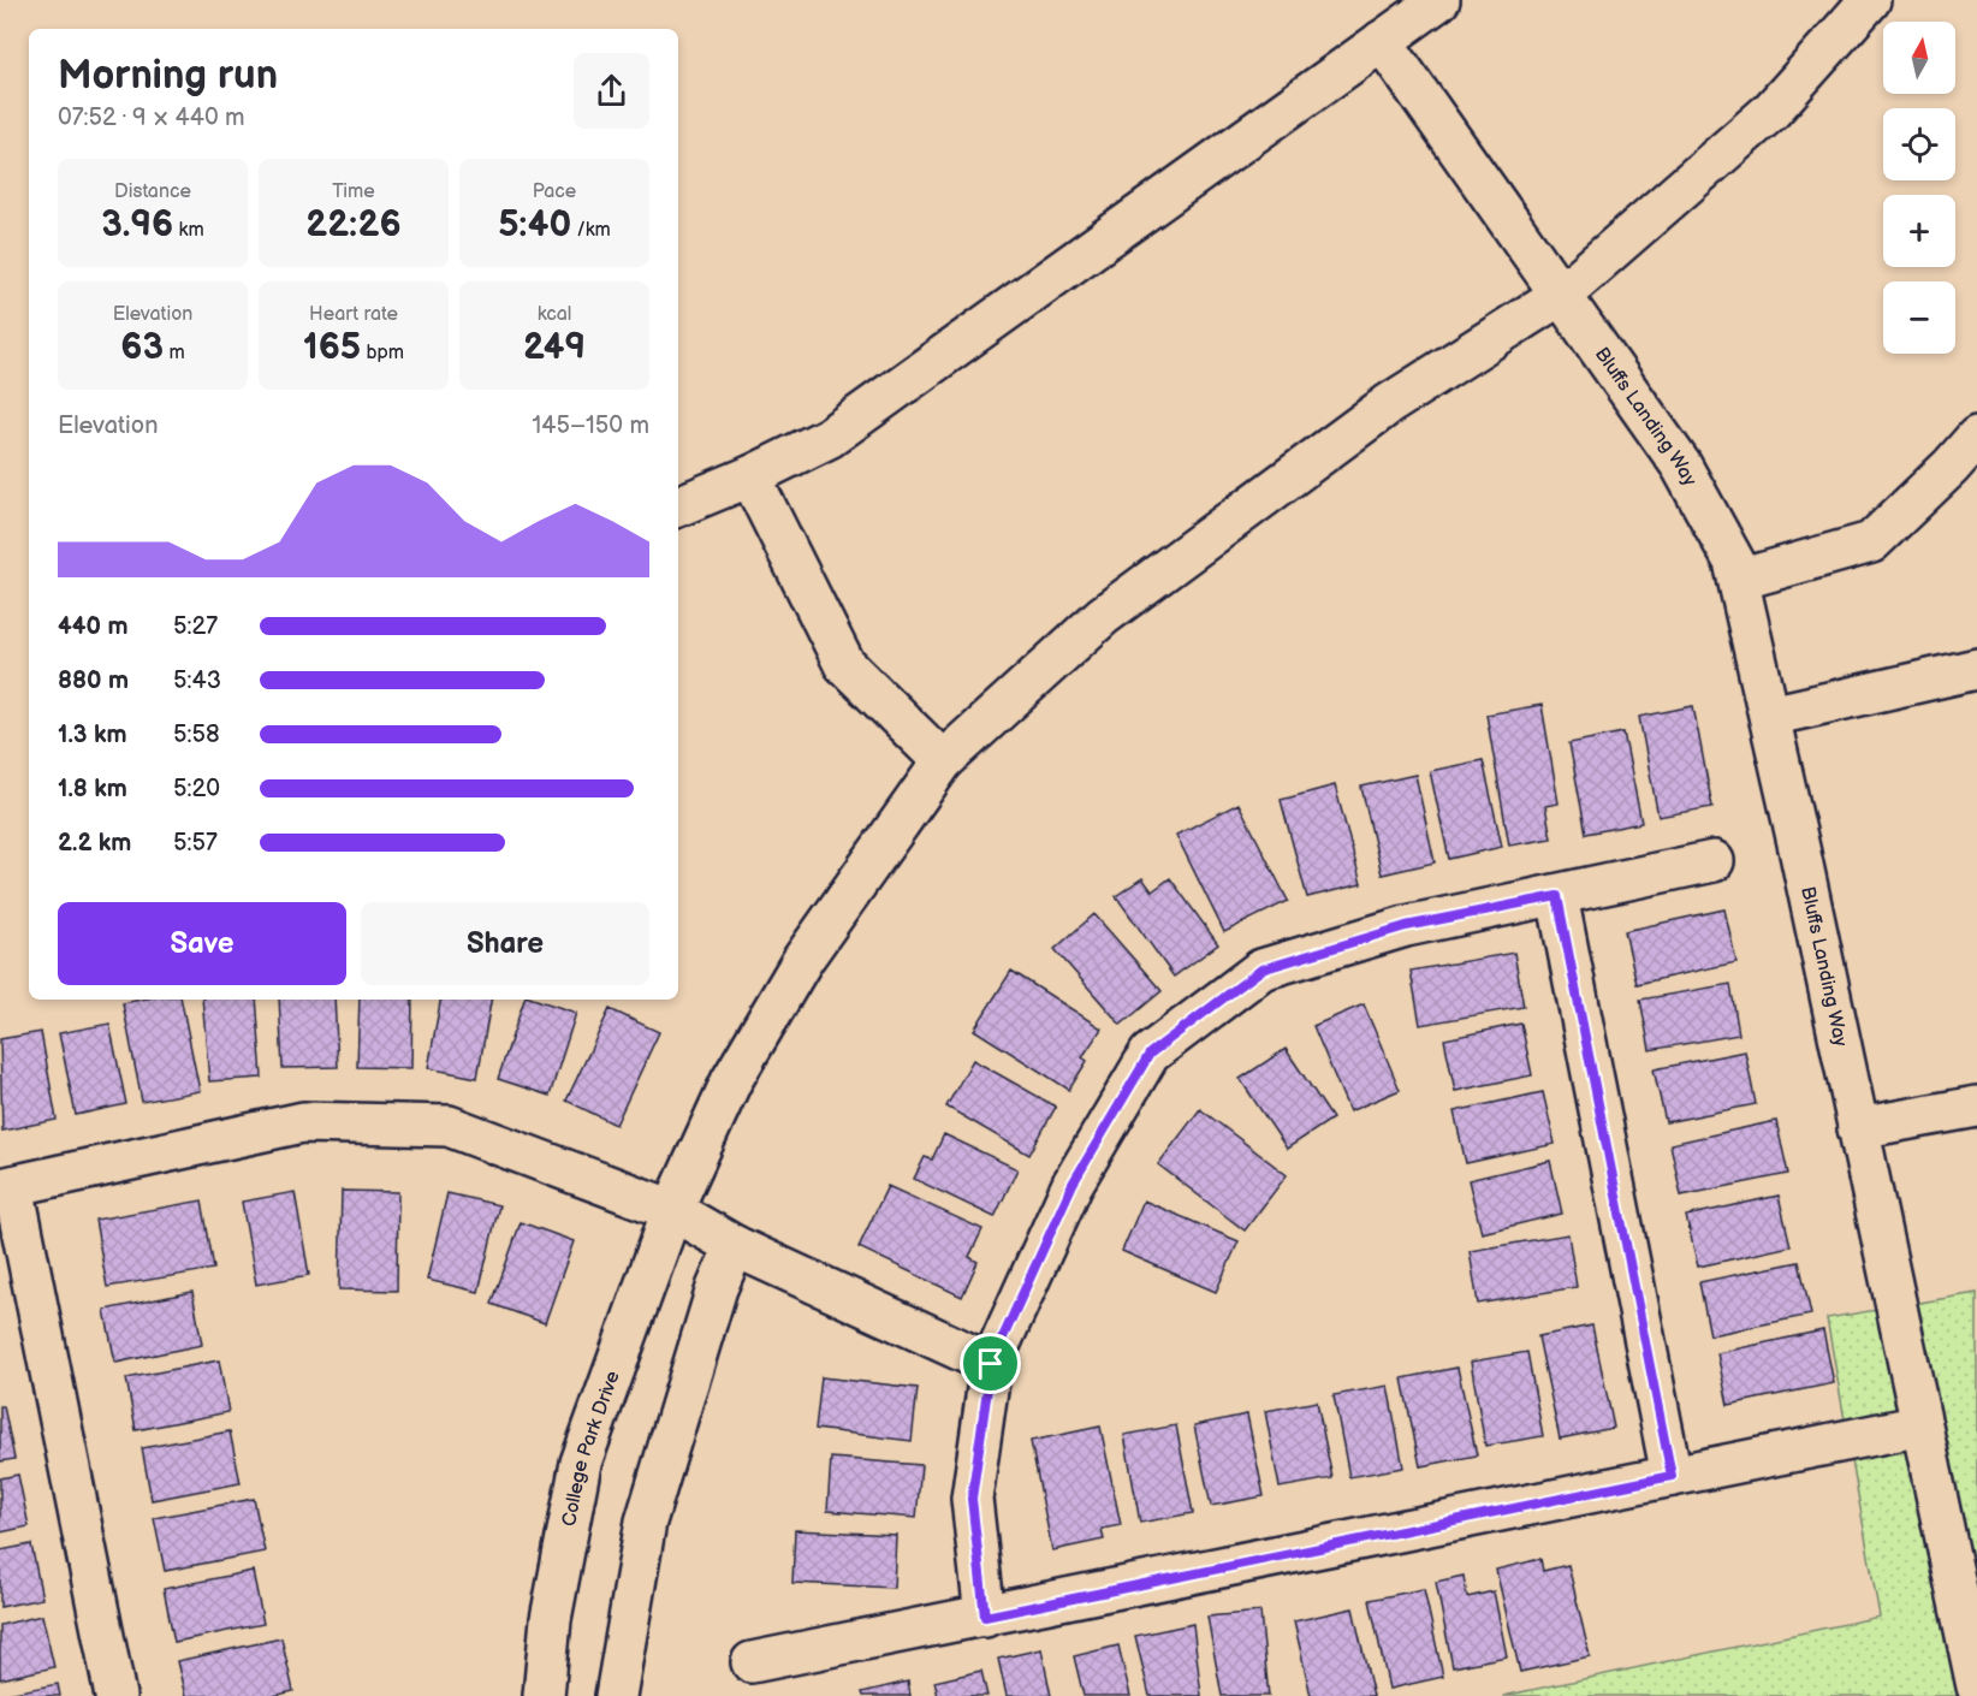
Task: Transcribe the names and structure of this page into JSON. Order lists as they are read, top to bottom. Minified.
{"streets":{"street":["Bluffs Landing Way","College Park Drive"]},"crossings":[["Bluffs Landing Way","College Park Drive"]],"north":"top","page":{"map_buttons":["+","−"],"heading":["Morning run","07:52 · 9 × 440 m"],"stats":[["Distance","3.96 km"],["Time","22:26"],["Pace","5:40 /km"],["Elevation","63 m"],["Heart rate","165 bpm"],["kcal","249"]],"chart":["Elevation","145–150 m"],"list":[{"name":"440 m","note":"5:27"},{"name":"880 m","note":"5:43"},{"name":"1.3 km","note":"5:58"},{"name":"1.8 km","note":"5:20"},{"name":"2.2 km","note":"5:57"}],"buttons":["Save","Share"]}}
